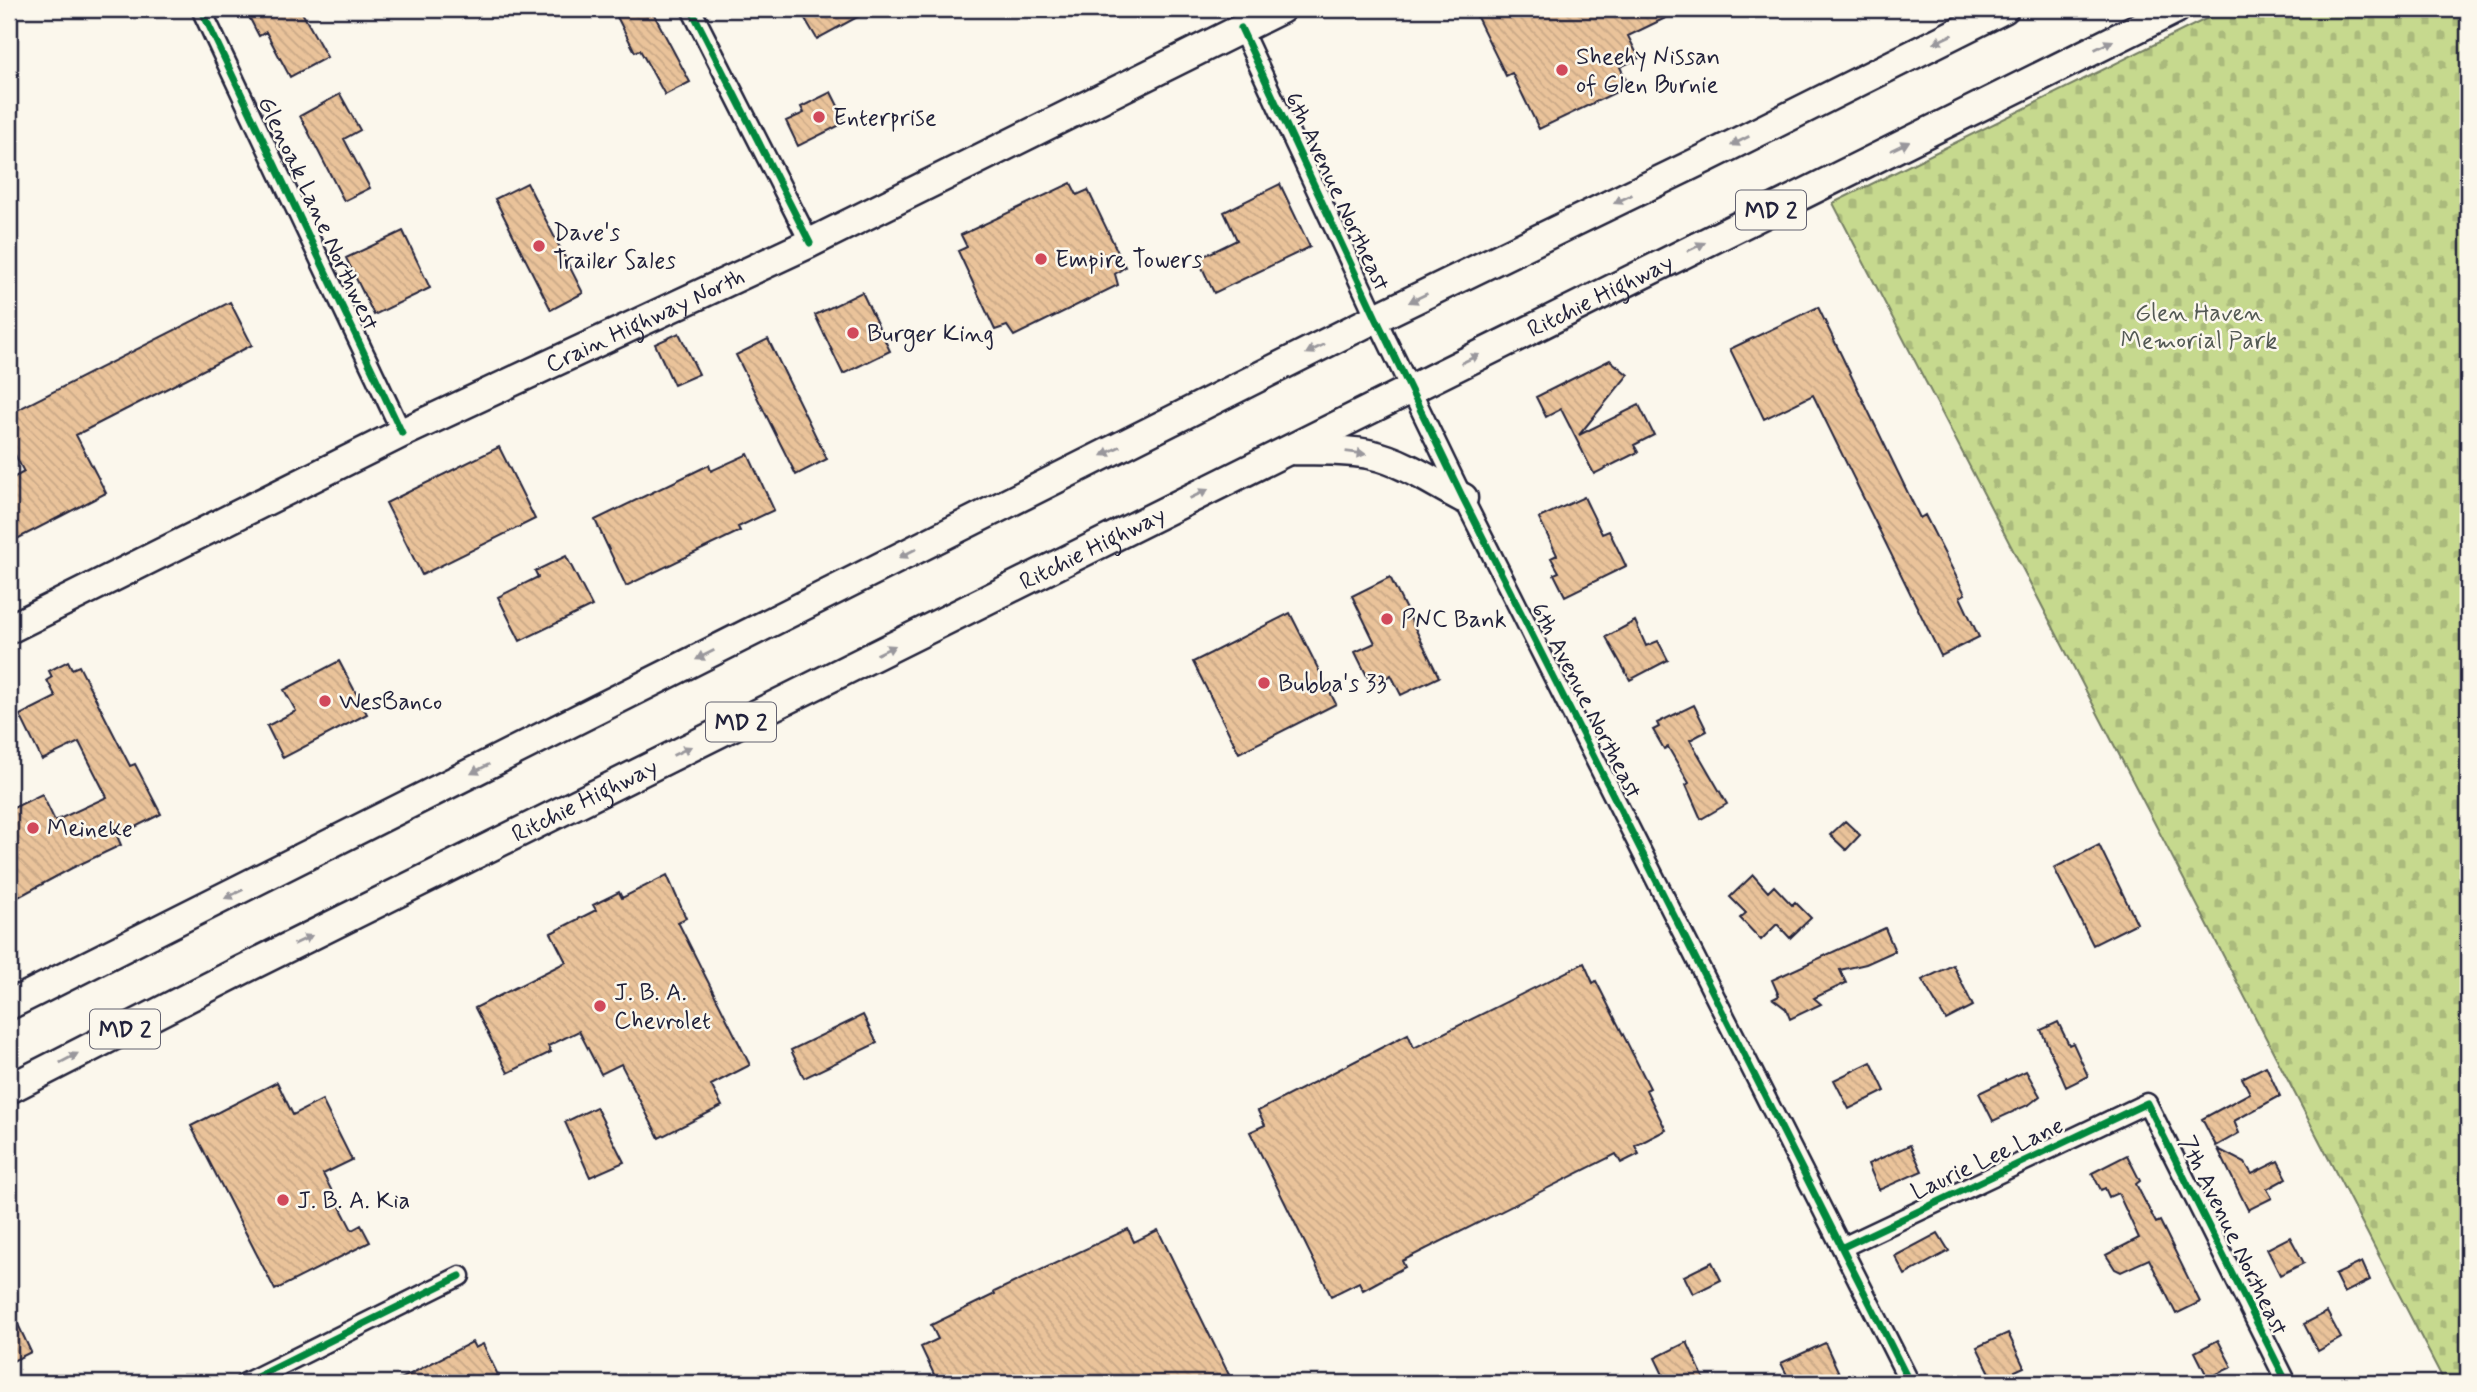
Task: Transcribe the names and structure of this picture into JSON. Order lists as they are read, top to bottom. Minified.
{"streets":{"main road":["MD 2","Ritchie Highway","Crain Highway North"],"street":["6th Avenue Northeast","Glenoak Lane Northwest","Laurie Lee Lane","7th Avenue Northeast"]},"crossings":[["6th Avenue Northeast","Ritchie Highway"],["6th Avenue Northeast","Crain Highway North"],["6th Avenue Northeast","Laurie Lee Lane"],["Glenoak Lane Northwest","Crain Highway North"],["Laurie Lee Lane","7th Avenue Northeast"]],"parks":["Glen Haven Memorial Park"],"places":["Sheehy Nissan of Glen Burnie","Enterprise","Dave's Trailer Sales","Empire Towers","Burger King","PNC Bank","Bubba's 33","WesBanco","Meineke","J. B. A. Chevrolet","J. B. A. Kia"]}
